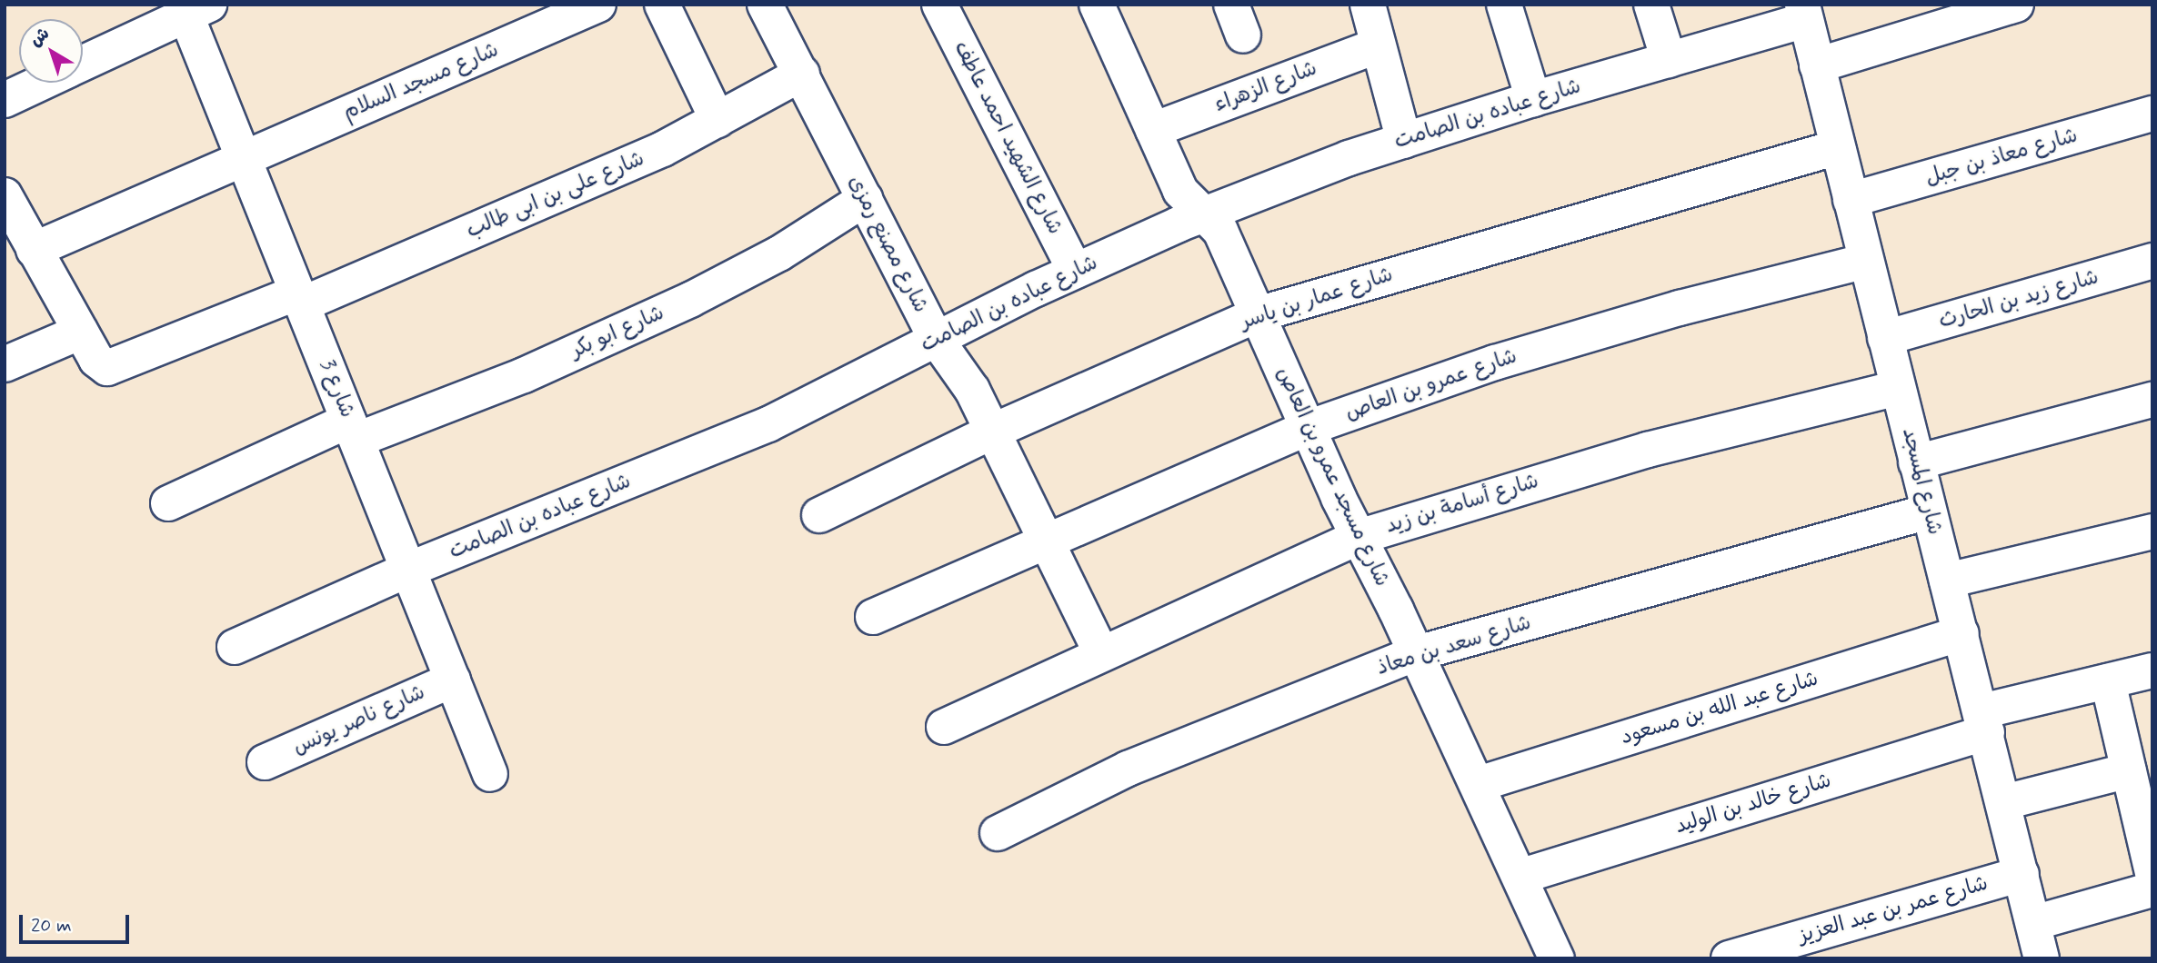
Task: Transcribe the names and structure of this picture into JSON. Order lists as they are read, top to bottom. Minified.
{"streets":{"street":["شارع مسجد السلام","شارع الزهراء","شارع عباده بن الصامت","شارع الشهيد احمد عاطف","شارع معاذ بن جبل","شارع على بن ابى طالب","شارع مصنع رمزى","شارع عمار بن ياسر","شارع زيد بن الحارث","شارع ابو بكر","شارع عمرو بن العاص","شارع 3","شارع مسجد عمرو بن العاص","شارع المسجد","شارع أسامة بن زيد","شارع سعد بن معاذ","شارع عبد الله بن مسعود","شارع ناصر يونس","شارع خالد بن الوليد","شارع عمر بن عبد العزيز"]},"crossings":[["شارع مسجد السلام","شارع 3"],["شارع الزهراء","شارع مسجد عمرو بن العاص"],["شارع عباده بن الصامت","شارع الشهيد احمد عاطف"],["شارع عباده بن الصامت","شارع مصنع رمزى"],["شارع عباده بن الصامت","شارع 3"],["شارع عباده بن الصامت","شارع مسجد عمرو بن العاص"],["شارع عباده بن الصامت","شارع المسجد"],["شارع معاذ بن جبل","شارع المسجد"],["شارع على بن ابى طالب","شارع مصنع رمزى"],["شارع على بن ابى طالب","شارع 3"],["شارع مصنع رمزى","شارع عمار بن ياسر"],["شارع مصنع رمزى","شارع ابو بكر"],["شارع مصنع رمزى","شارع عمرو بن العاص"],["شارع مصنع رمزى","شارع أسامة بن زيد"],["شارع عمار بن ياسر","شارع مسجد عمرو بن العاص"],["شارع عمار بن ياسر","شارع المسجد"],["شارع زيد بن الحارث","شارع المسجد"],["شارع ابو بكر","شارع 3"],["شارع عمرو بن العاص","شارع مسجد عمرو بن العاص"],["شارع عمرو بن العاص","شارع المسجد"],["شارع 3","شارع ناصر يونس"],["شارع مسجد عمرو بن العاص","شارع أسامة بن زيد"],["شارع مسجد عمرو بن العاص","شارع سعد بن معاذ"],["شارع مسجد عمرو بن العاص","شارع عبد الله بن مسعود"],["شارع مسجد عمرو بن العاص","شارع خالد بن الوليد"],["شارع المسجد","شارع أسامة بن زيد"],["شارع المسجد","شارع سعد بن معاذ"],["شارع المسجد","شارع عبد الله بن مسعود"],["شارع المسجد","شارع خالد بن الوليد"],["شارع المسجد","شارع عمر بن عبد العزيز"]],"scale_bar":"20 m","north":"top left"}
